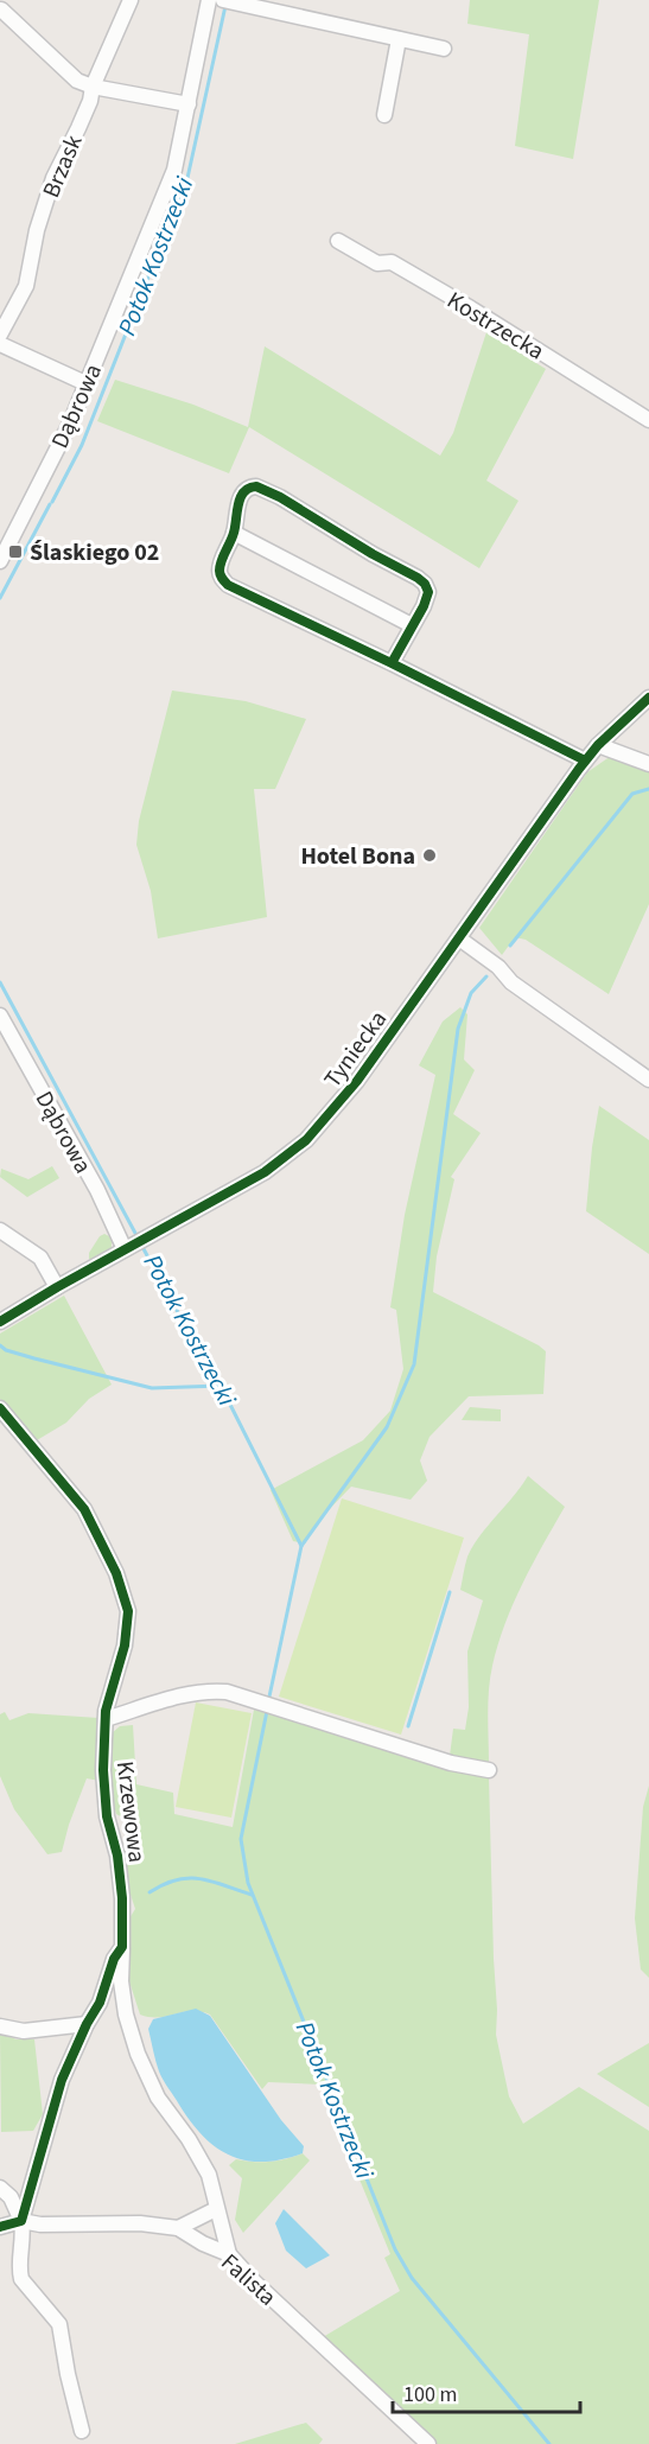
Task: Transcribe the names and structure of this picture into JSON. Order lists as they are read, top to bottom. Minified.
{"streets":{"street":["Brzask","Kostrzecka","Dąbrowa","Tyniecka","Krzewowa","Falista"]},"crossings":[["Dąbrowa","Tyniecka"],["Krzewowa","Falista"]],"water":["Potok Kostrzecki"],"places":{"transit":["Ślaskiego 02"],"other":["Hotel Bona"]},"scale_bar":"100 m"}
